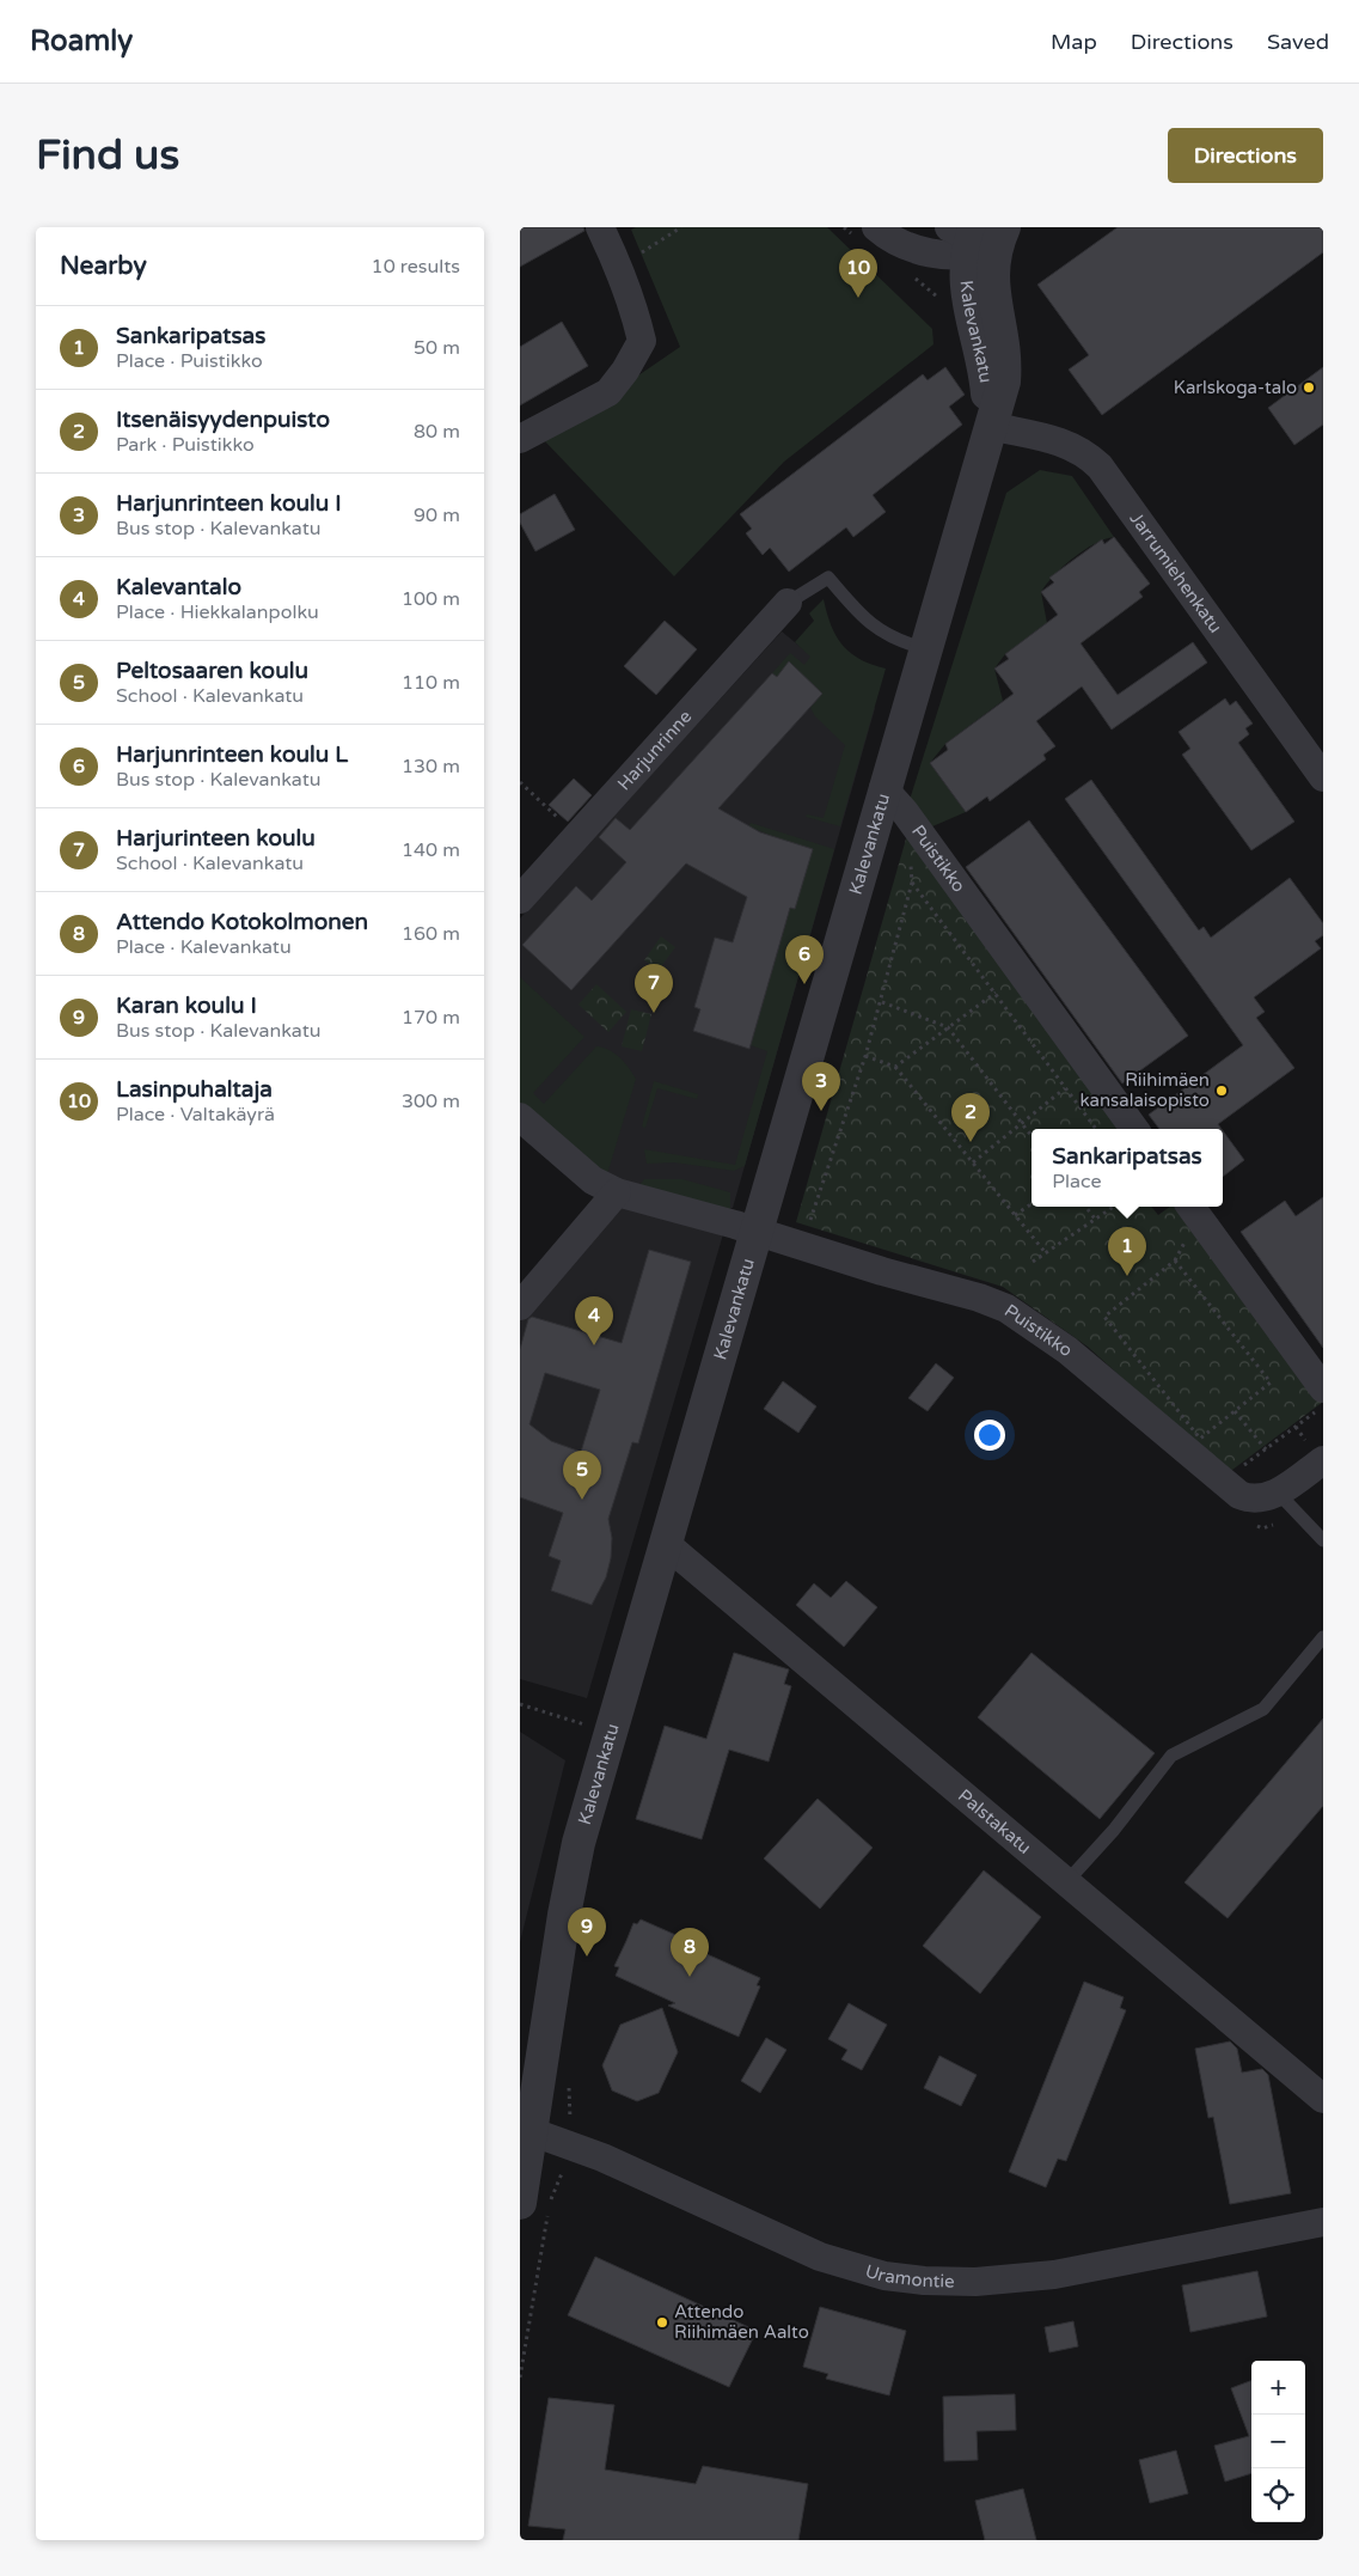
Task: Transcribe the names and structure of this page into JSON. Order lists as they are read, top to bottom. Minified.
{"streets":{"street":["Kalevankatu","Jarrumiehenkatu","Harjunrinne","Puistikko","Palstakatu","Uramontie"]},"crossings":[["Kalevankatu","Jarrumiehenkatu"],["Kalevankatu","Puistikko"],["Kalevankatu","Palstakatu"],["Kalevankatu","Uramontie"]],"places":["Karlskoga-talo","Riihimäen kansalaisopisto","Attendo Riihimäen Aalto"],"page":{"header":"Roamly","nav":["Map","Directions","Saved"],"buttons":"Directions","title":"Find us","heading":["Nearby","10 results"],"pins":["10","6","7","3","2","1","4","5","9","8"],"list":[{"mark":"1","name":"Sankaripatsas","note":"Place · Puistikko","value":"50 m"},{"mark":"2","name":"Itsenäisyydenpuisto","note":"Park · Puistikko","value":"80 m"},{"mark":"3","name":"Harjunrinteen koulu I","note":"Bus stop · Kalevankatu","value":"90 m"},{"mark":"4","name":"Kalevantalo","note":"Place · Hiekkalanpolku","value":"100 m"},{"mark":"5","name":"Peltosaaren koulu","note":"School · Kalevankatu","value":"110 m"},{"mark":"6","name":"Harjunrinteen koulu L","note":"Bus stop · Kalevankatu","value":"130 m"},{"mark":"7","name":"Harjurinteen koulu","note":"School · Kalevankatu","value":"140 m"},{"mark":"8","name":"Attendo Kotokolmonen","note":"Place · Kalevankatu","value":"160 m"},{"mark":"9","name":"Karan koulu I","note":"Bus stop · Kalevankatu","value":"170 m"},{"mark":"10","name":"Lasinpuhaltaja","note":"Place · Valtakäyrä","value":"300 m"}],"popup":["Sankaripatsas","Place"],"map_buttons":["+","−"]}}
